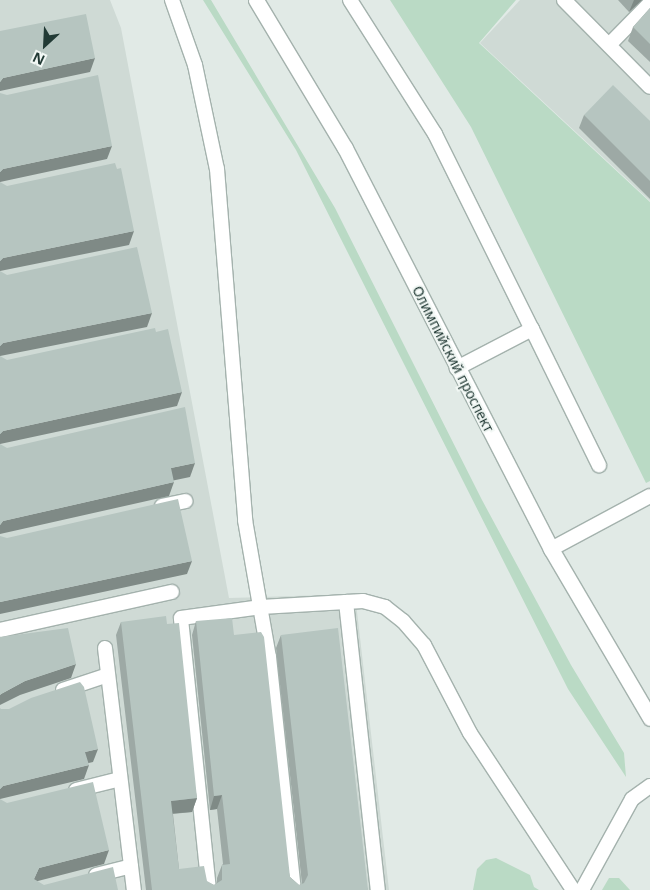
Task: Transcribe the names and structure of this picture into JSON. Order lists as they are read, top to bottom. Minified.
{"streets":{"street":["Олимпийский проспект"]},"north":"bottom left"}
